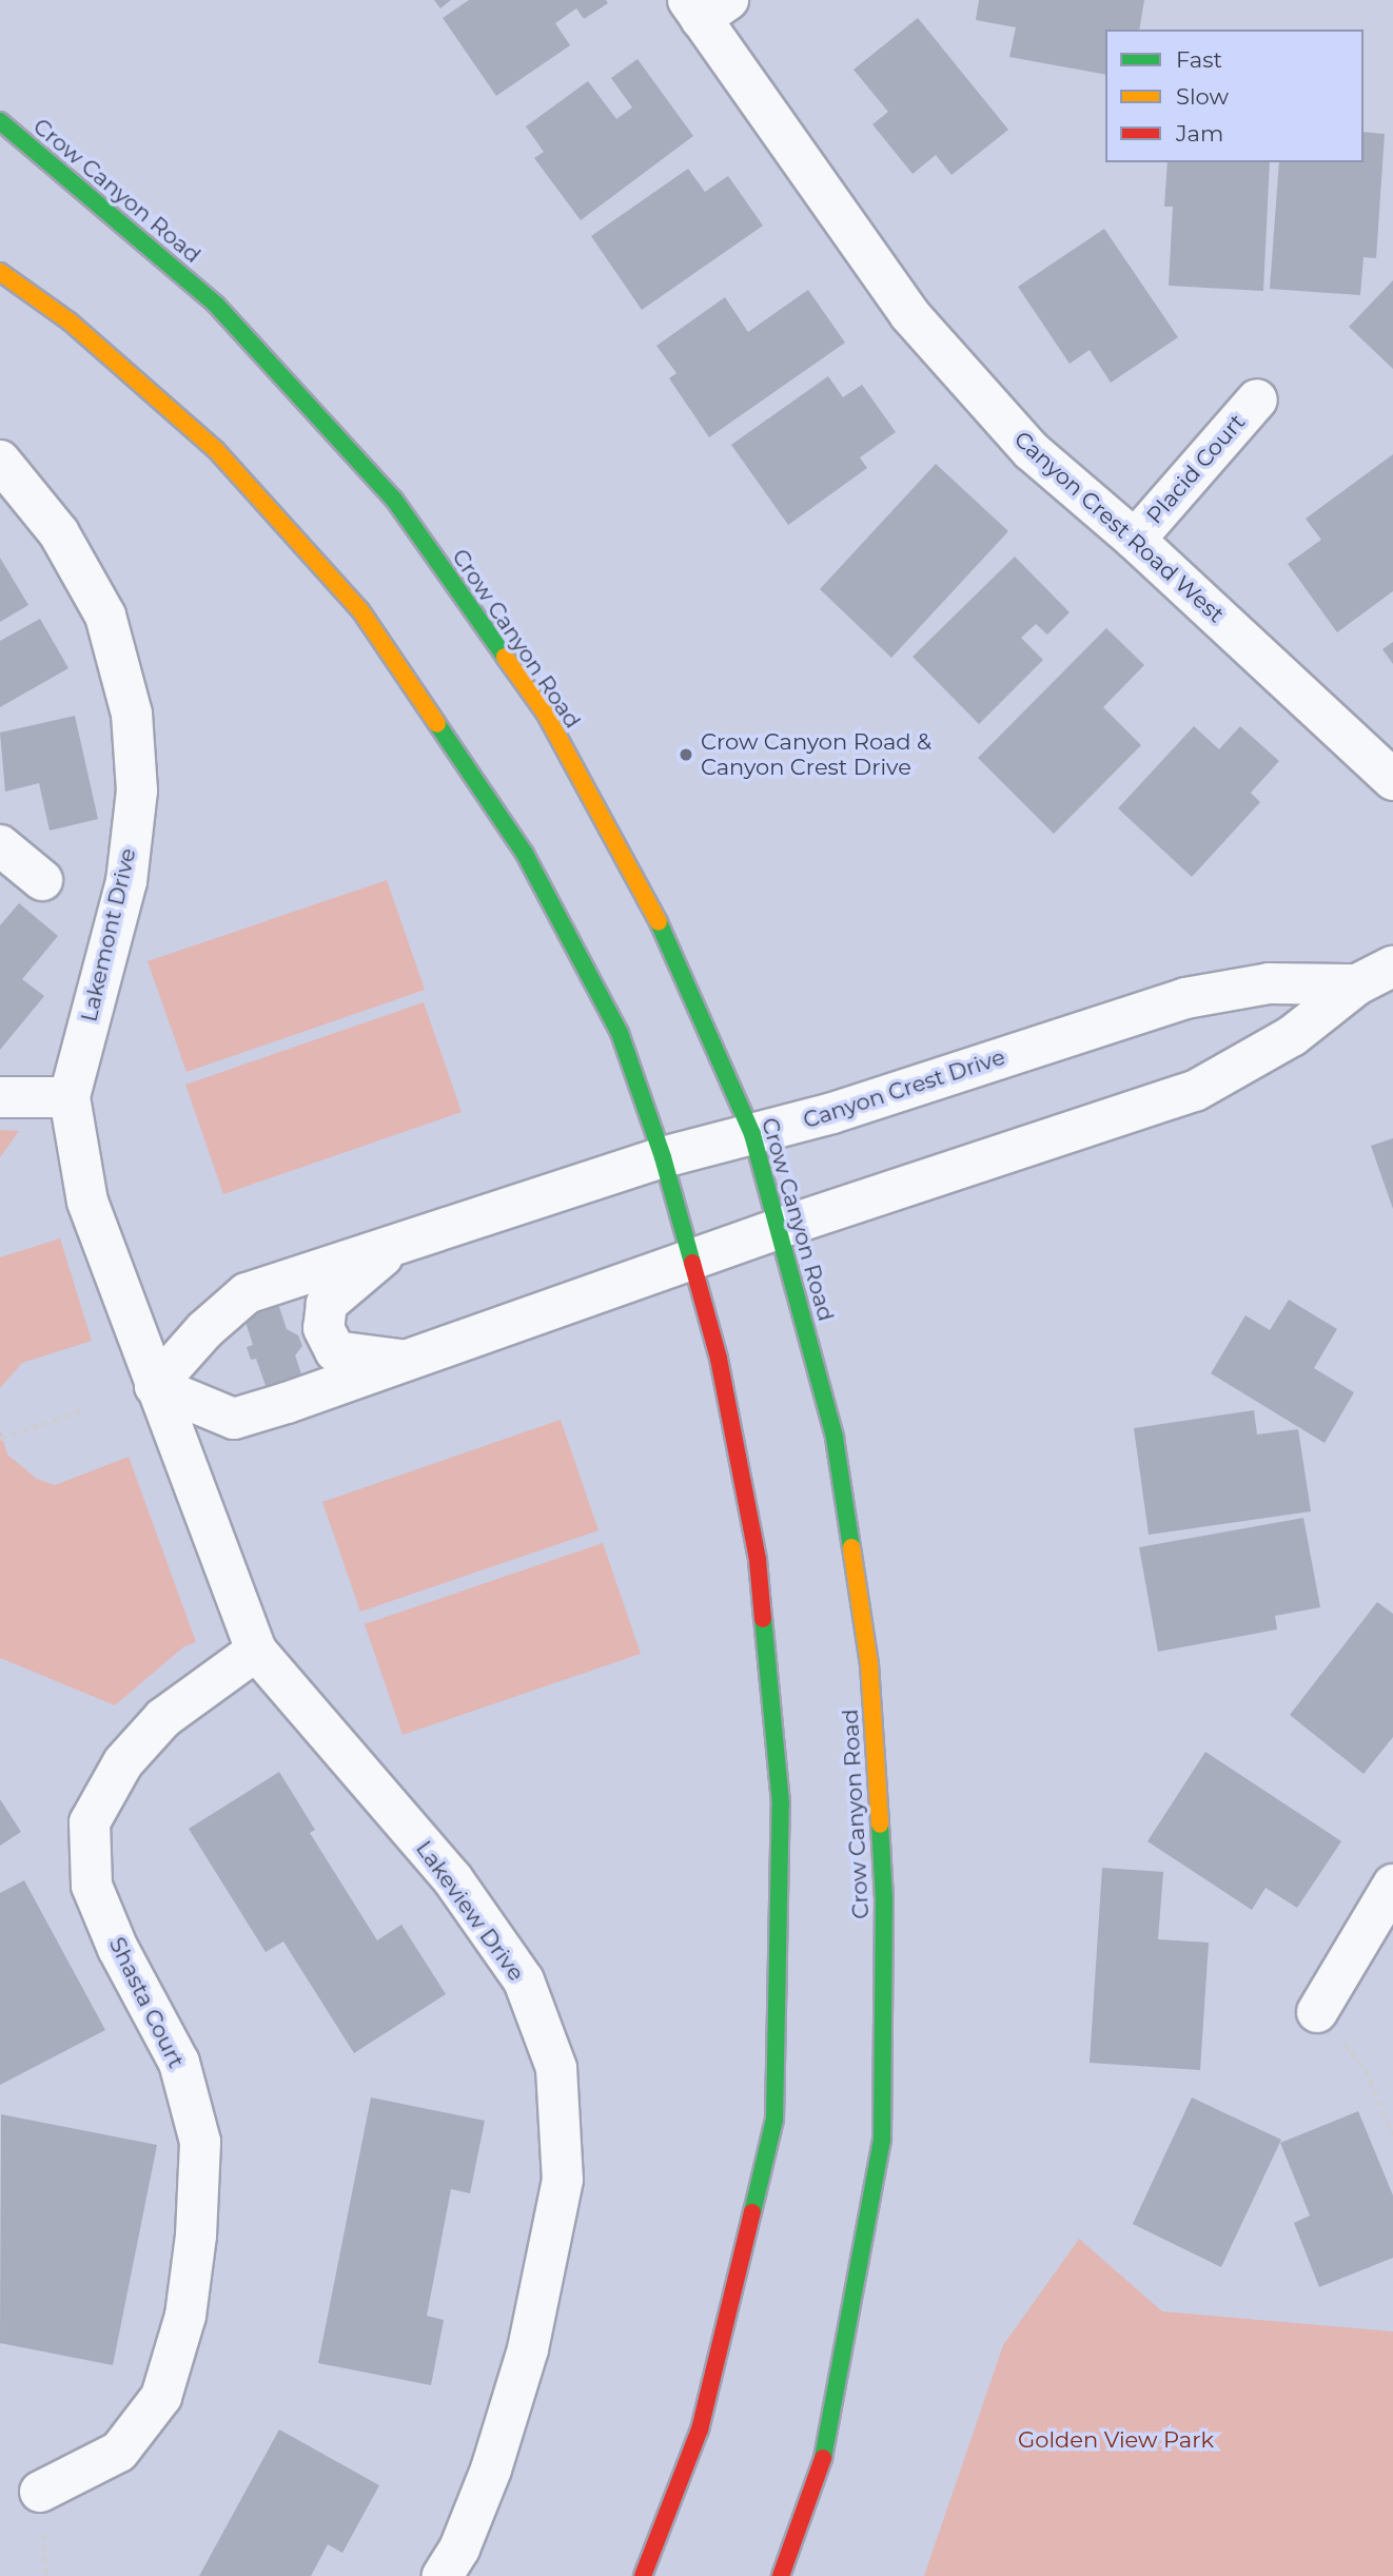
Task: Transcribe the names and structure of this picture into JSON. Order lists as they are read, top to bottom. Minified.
{"streets":{"main road":["Crow Canyon Road"],"street":["Placid Court","Canyon Crest Road West","Lakemont Drive","Canyon Crest Drive","Lakeview Drive","Shasta Court"]},"crossings":[["Crow Canyon Road","Canyon Crest Drive"],["Placid Court","Canyon Crest Road West"],["Lakemont Drive","Canyon Crest Drive"],["Lakemont Drive","Lakeview Drive"],["Canyon Crest Drive","Lakeview Drive"],["Lakeview Drive","Shasta Court"]],"parks":["Golden View Park"],"places":["Crow Canyon Road & Canyon Crest Drive"],"legend":["Fast","Slow","Jam"]}
